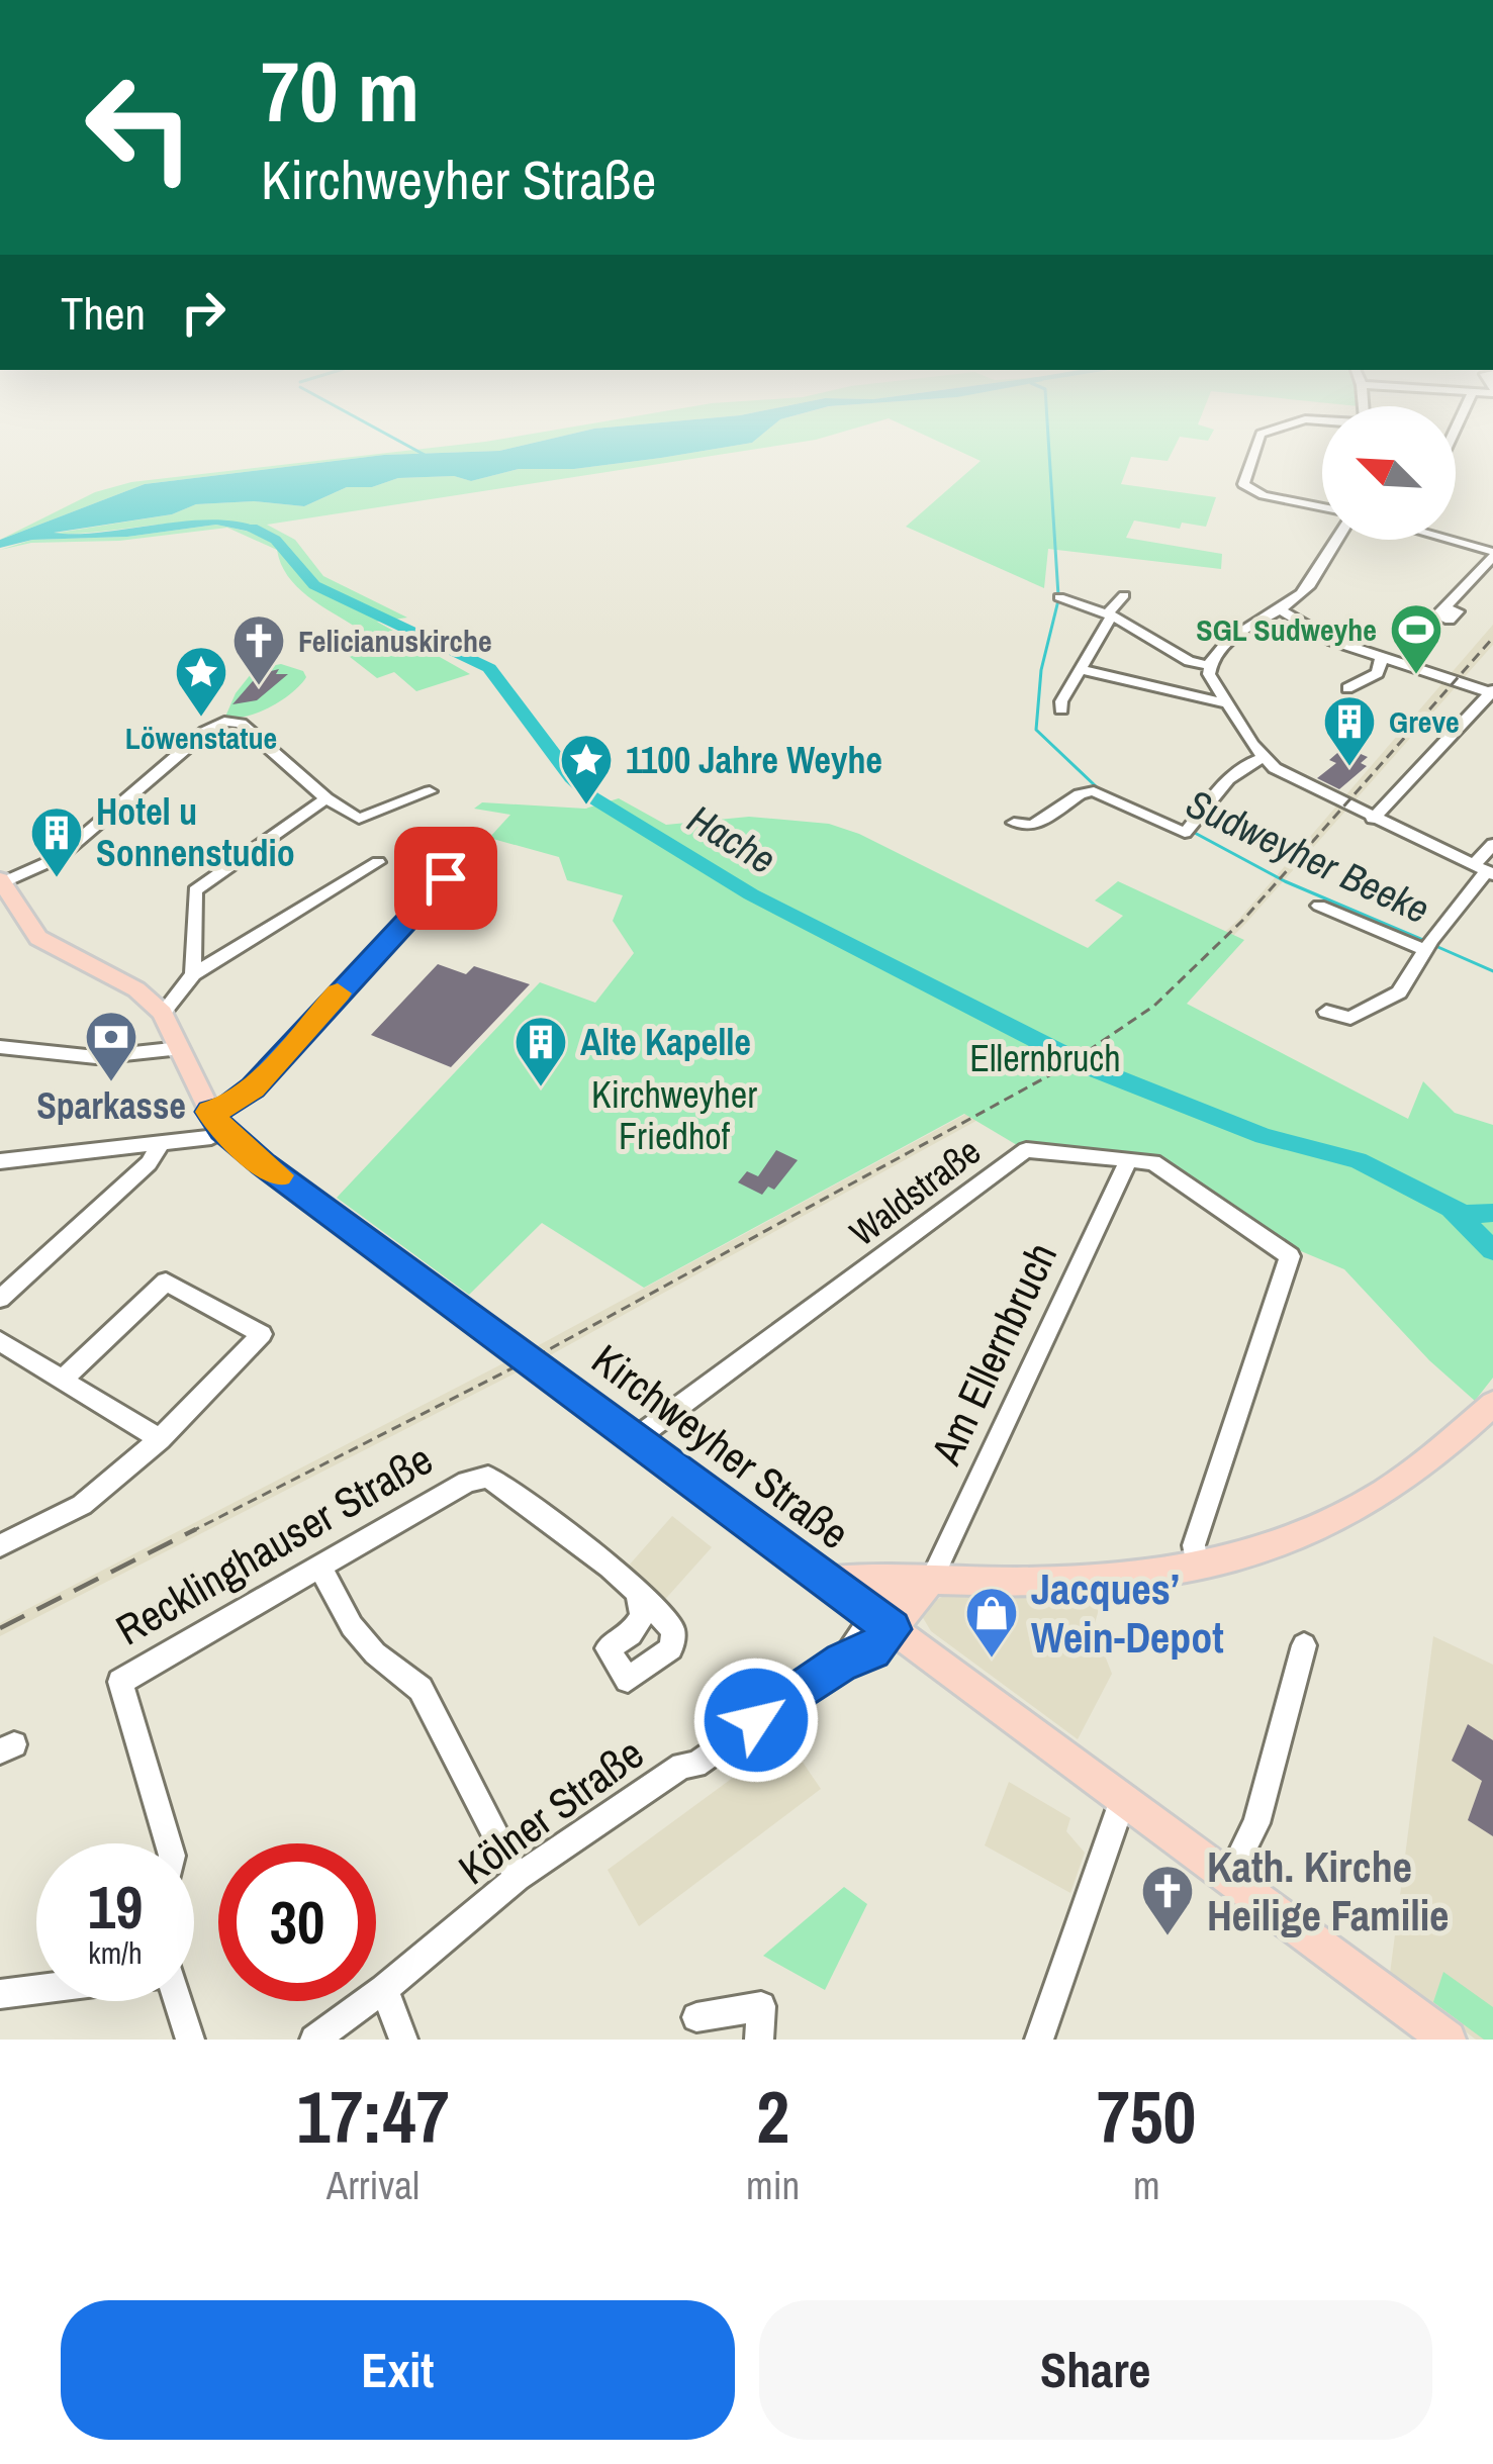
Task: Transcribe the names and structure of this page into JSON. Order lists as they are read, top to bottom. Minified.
{"streets":{"main road":["Kirchweyher Straße"],"street":["Waldstraße","Am Ellernbruch","Recklinghauser Straße","Kölner Straße"]},"crossings":[["Waldstraße","Am Ellernbruch"],["Waldstraße","Kirchweyher Straße"],["Kirchweyher Straße","Kölner Straße"]],"water":["Hache","Sudweyher Beeke"],"parks":["Ellernbruch","Kirchweyher Friedhof"],"places":{"sports":["SGL Sudweyhe"],"church":["Felicianuskirche","Kath. Kirche Heilige Familie"],"place":["Löwenstatue","1100 Jahre Weyhe"],"building":["Greve","Hotel u Sonnenstudio","Alte Kapelle"],"bank":["Sparkasse"],"shop":["Jacques’ Wein-Depot"]},"north":"top left","page":{"turn":["70 m","Kirchweyher Straße"],"then":"Then","speed":"19 km/h","limit":"30","eta":["17:47","Arrival","2","min","750","m"],"buttons":["Exit","Share"]}}
